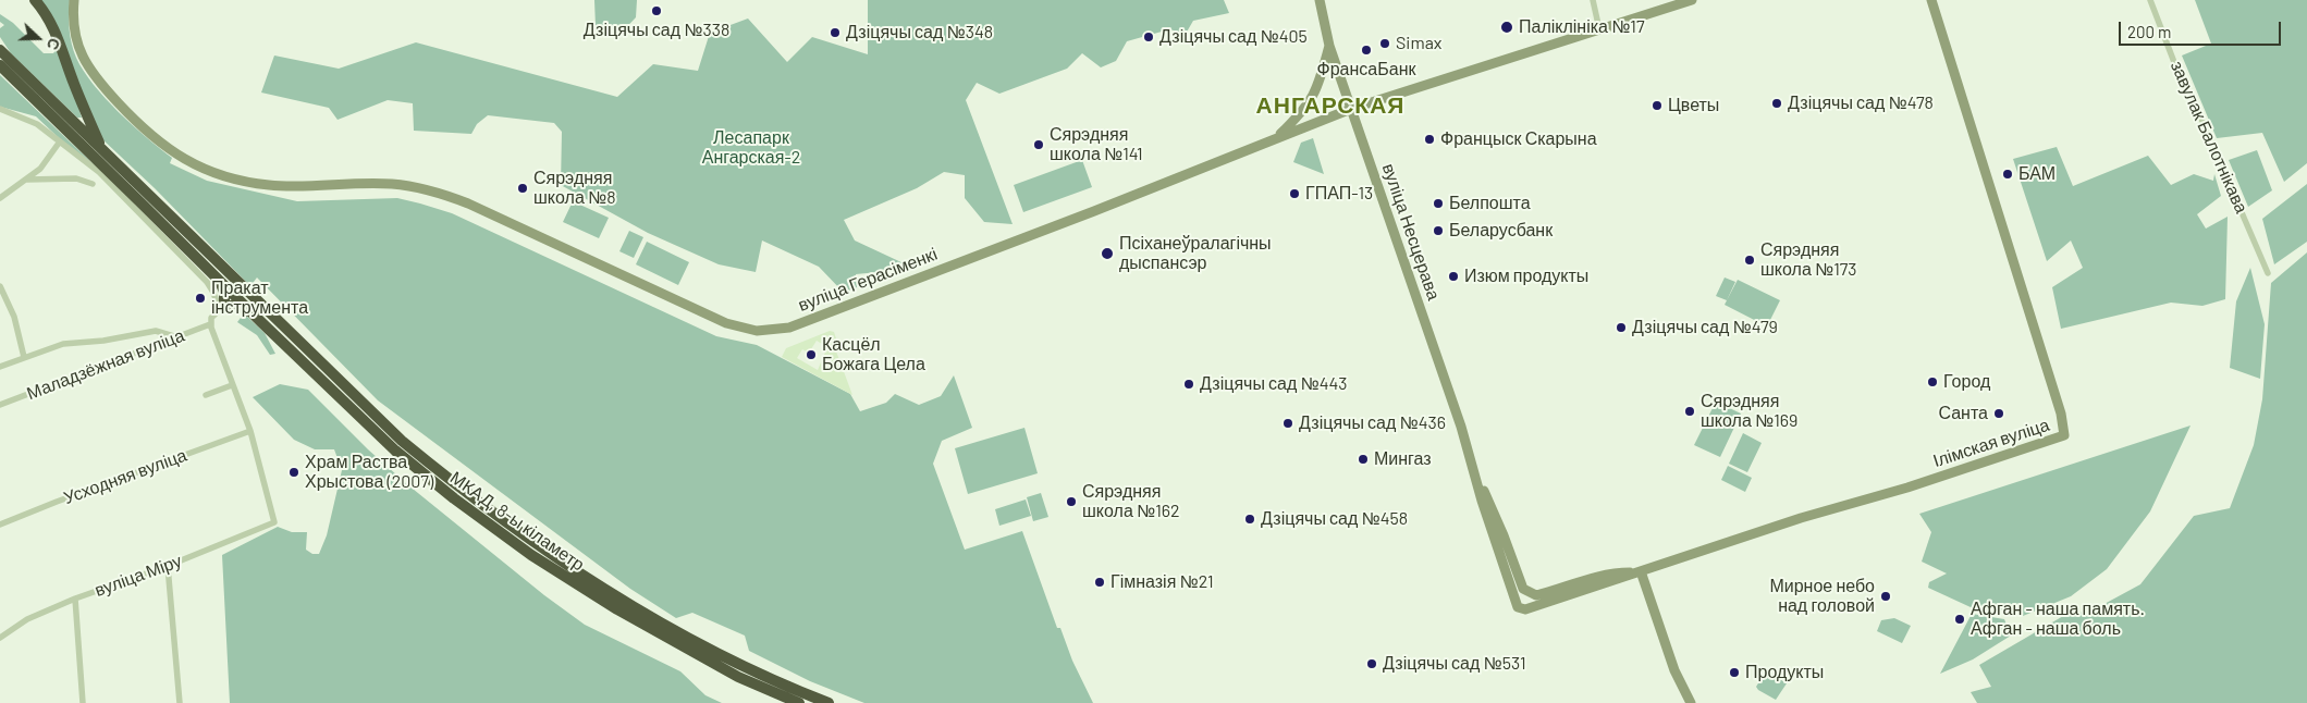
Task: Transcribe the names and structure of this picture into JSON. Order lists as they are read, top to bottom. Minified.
{"streets":{"highway":["МКАД, 8-ы кіламетр"],"street":["завулак Балотнікава","вуліца Несцерава","вуліца Герасіменкі","Маладзёжная вуліца","Ілімская вуліца","Усходняя вуліца","вуліца Міру"]},"crossings":[["вуліца Несцерава","вуліца Герасіменкі"],["Усходняя вуліца","вуліца Міру"]],"districts":["АНГАРСКАЯ"],"parks":["Лесапарк Ангарская-2"],"places":["Дзіцячы сад №338","Паліклініка №17","Дзіцячы сад №348","Дзіцячы сад №405","Simax","ФрансаБанк","Дзіцячы сад №478","Цветы","Францыск Скарына","Сярэдняя школа №141","БАМ","Сярэдняя школа №8","ГПАП-13","Белпошта","Беларусбанк","Псіханеўралагічны дыспансэр","Сярэдняя школа №173","Изюм продукты","Пракат інструмента","Дзіцячы сад №479","Касцёл Божага Цела","Город","Дзіцячы сад №443","Сярэдняя школа №169","Санта","Дзіцячы сад №436","Мингаз","Храм Раства Хрыстова (2007)","Сярэдняя школа №162","Дзіцячы сад №458","Гімназія №21","Мирное небо над головой","Афган - наша память. Афган - наша боль","Дзіцячы сад №531","Продукты"],"scale_bar":"200 m","north":"right"}
